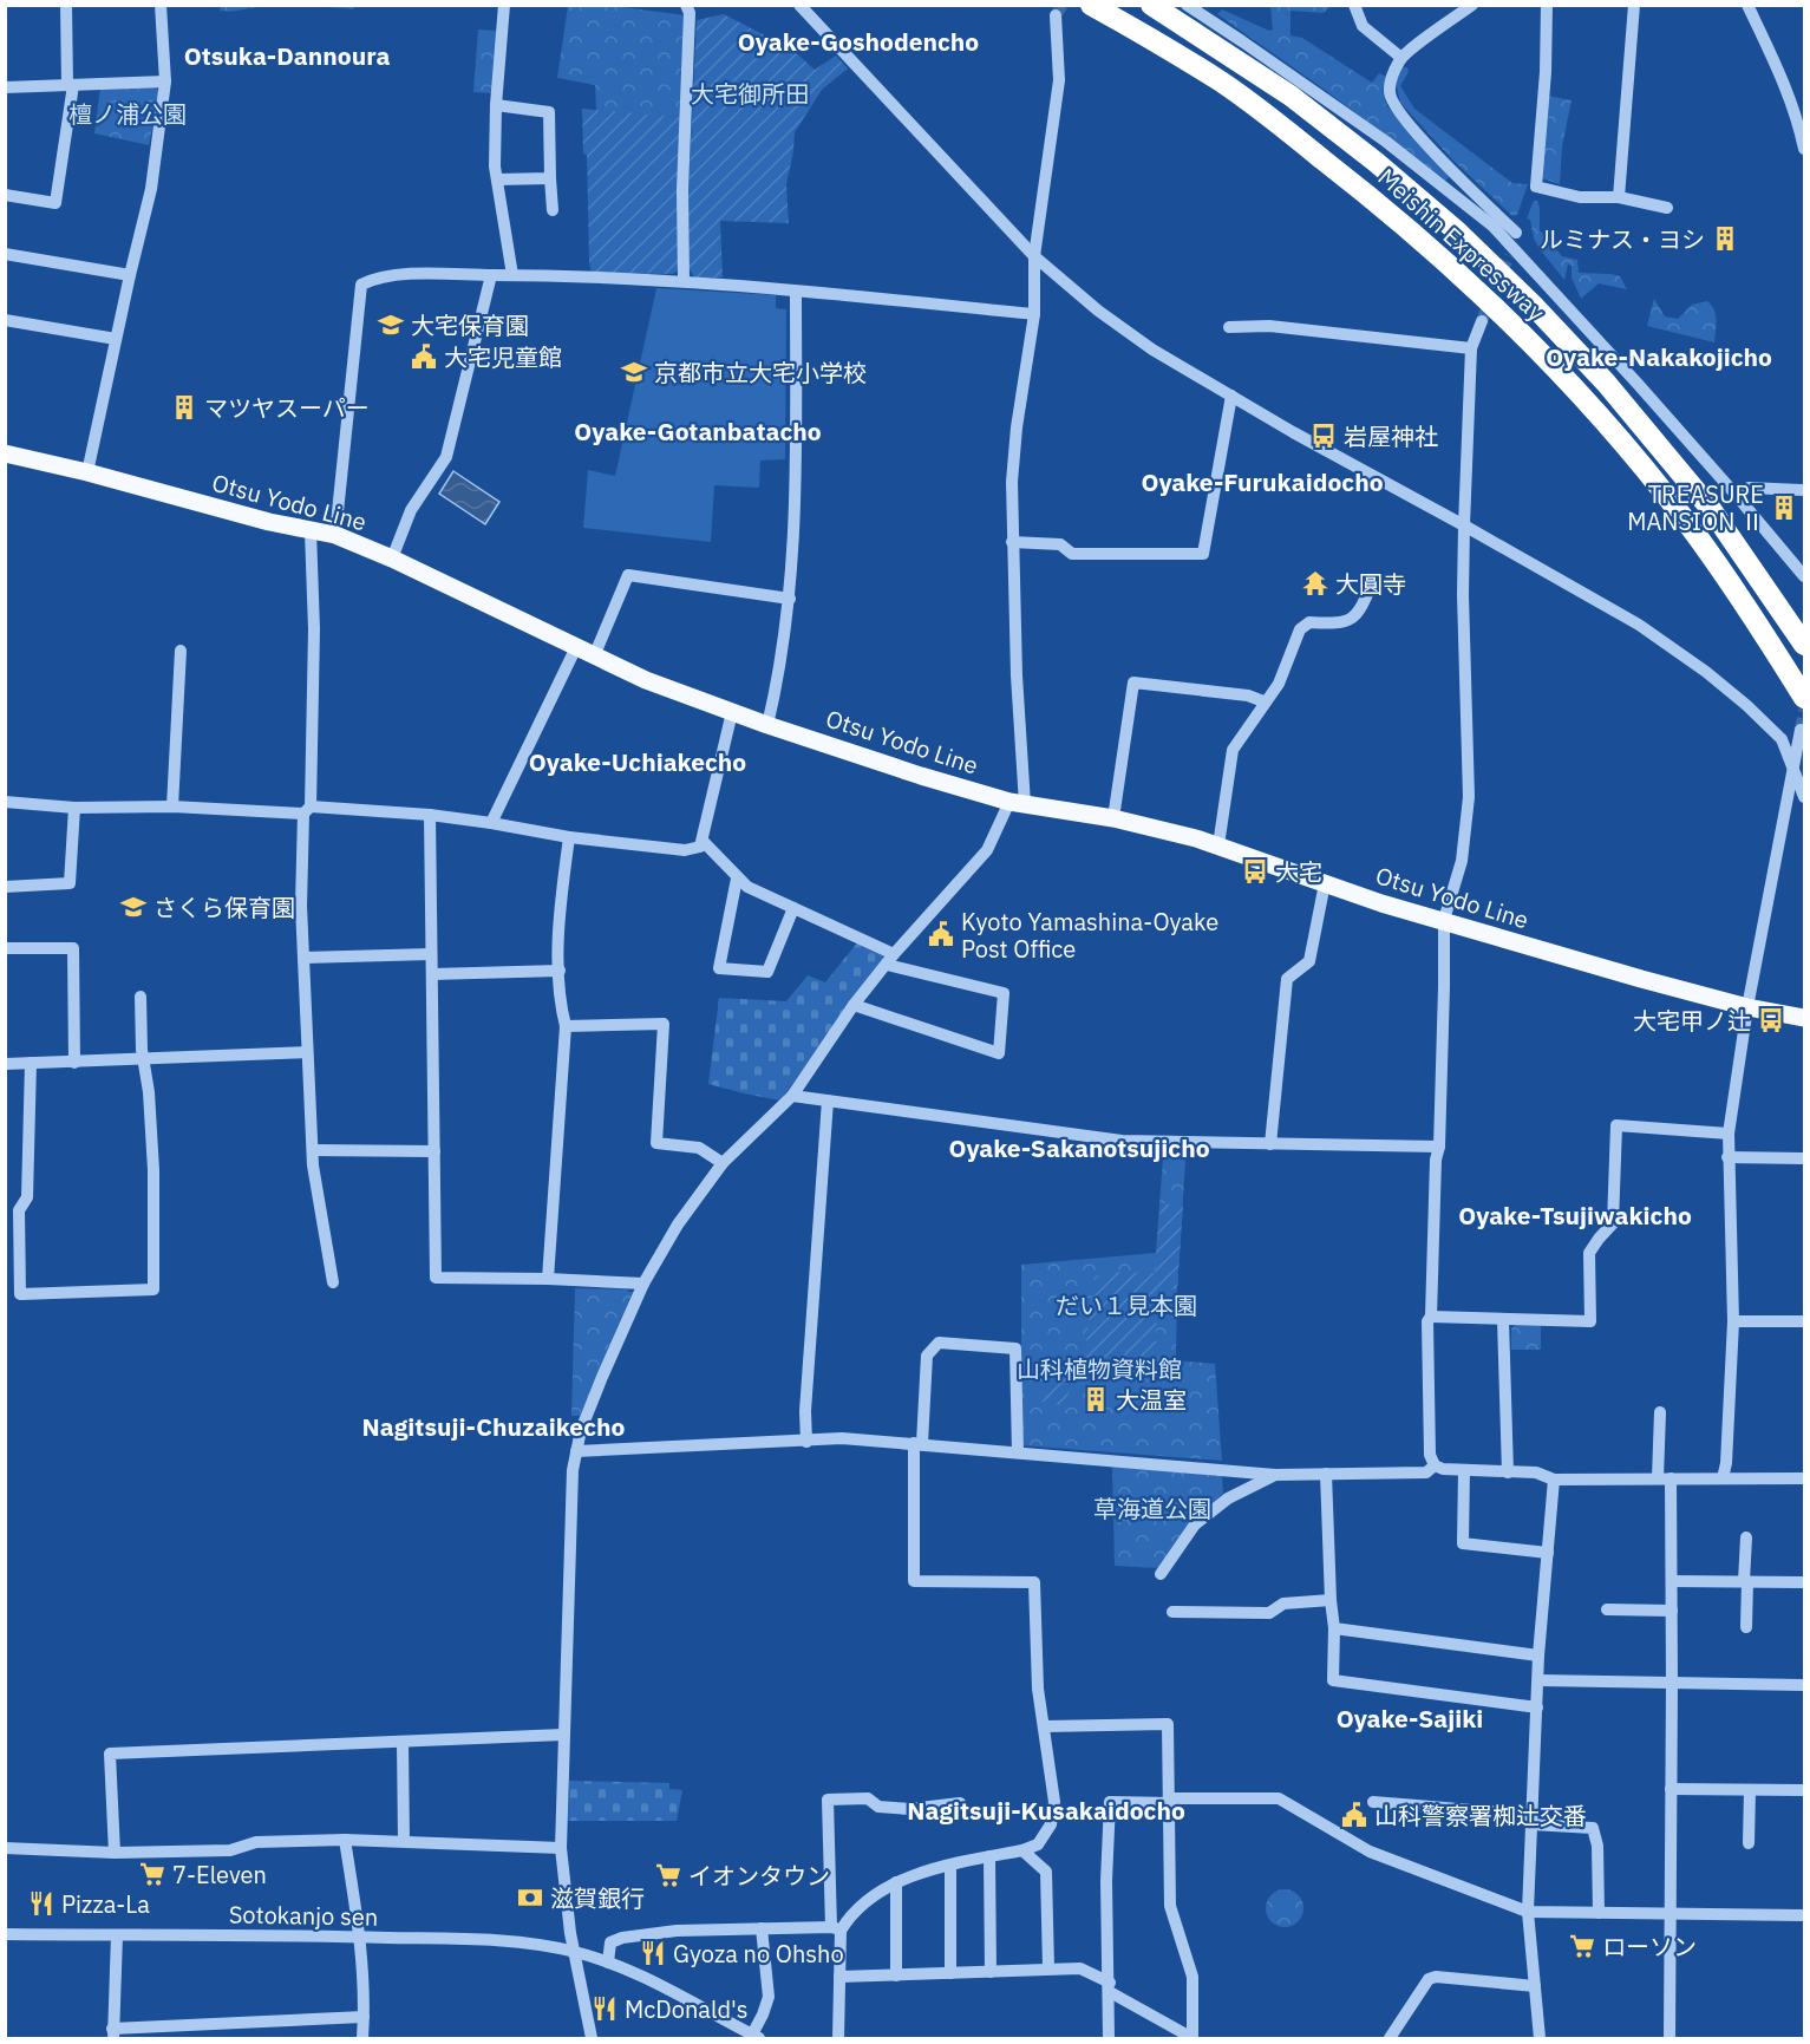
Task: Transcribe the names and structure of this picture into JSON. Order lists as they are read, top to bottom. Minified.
{"streets":{"highway":["Meishin Expressway"],"main road":["Otsu Yodo Line"],"street":["Sotokanjo sen"]},"districts":["Oyake-Goshodencho","Otsuka-Dannoura","Oyake-Nakakojicho","Oyake-Gotanbatacho","Oyake-Furukaidocho","Oyake-Uchiakecho","Oyake-Sakanotsujicho","Oyake-Tsujiwakicho","Nagitsuji-Chuzaikecho","Oyake-Sajiki","Nagitsuji-Kusakaidocho"],"parks":["大宅御所田","檀ノ浦公園","だい１見本園","山科植物資料館","草海道公園"],"places":{"building":["ルミナス・ヨシ","マツヤスーパー","TREASURE MANSION Ⅱ","大温室"],"school or university":["大宅保育園","京都市立大宅小学校","さくら保育園"],"public building":["大宅児童館","Kyoto Yamashina-Oyake Post Office","山科警察署椥辻交番"],"bus stop":["岩屋神社","大宅","大宅甲ノ辻"],"temple":["大圓寺"],"supermarket":["7-Eleven","イオンタウン","ローソン"],"bank":["滋賀銀行"],"restaurant":["Pizza-La","Gyoza no Ohsho","McDonald's"]}}
